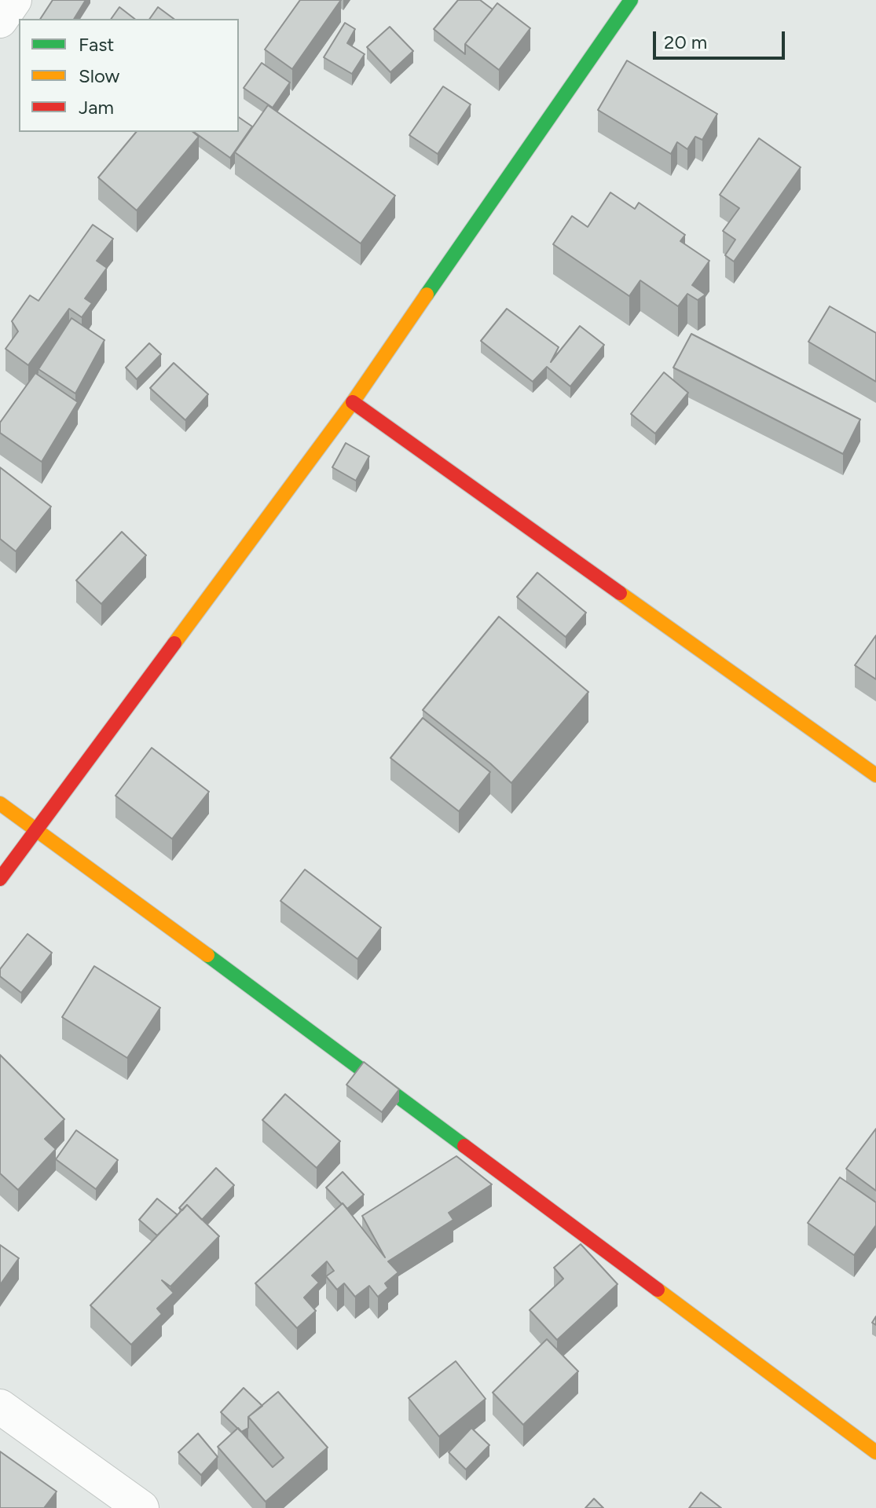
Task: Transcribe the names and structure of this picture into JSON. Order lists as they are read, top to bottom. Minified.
{"legend":["Fast","Slow","Jam"],"scale_bar":"20 m"}
